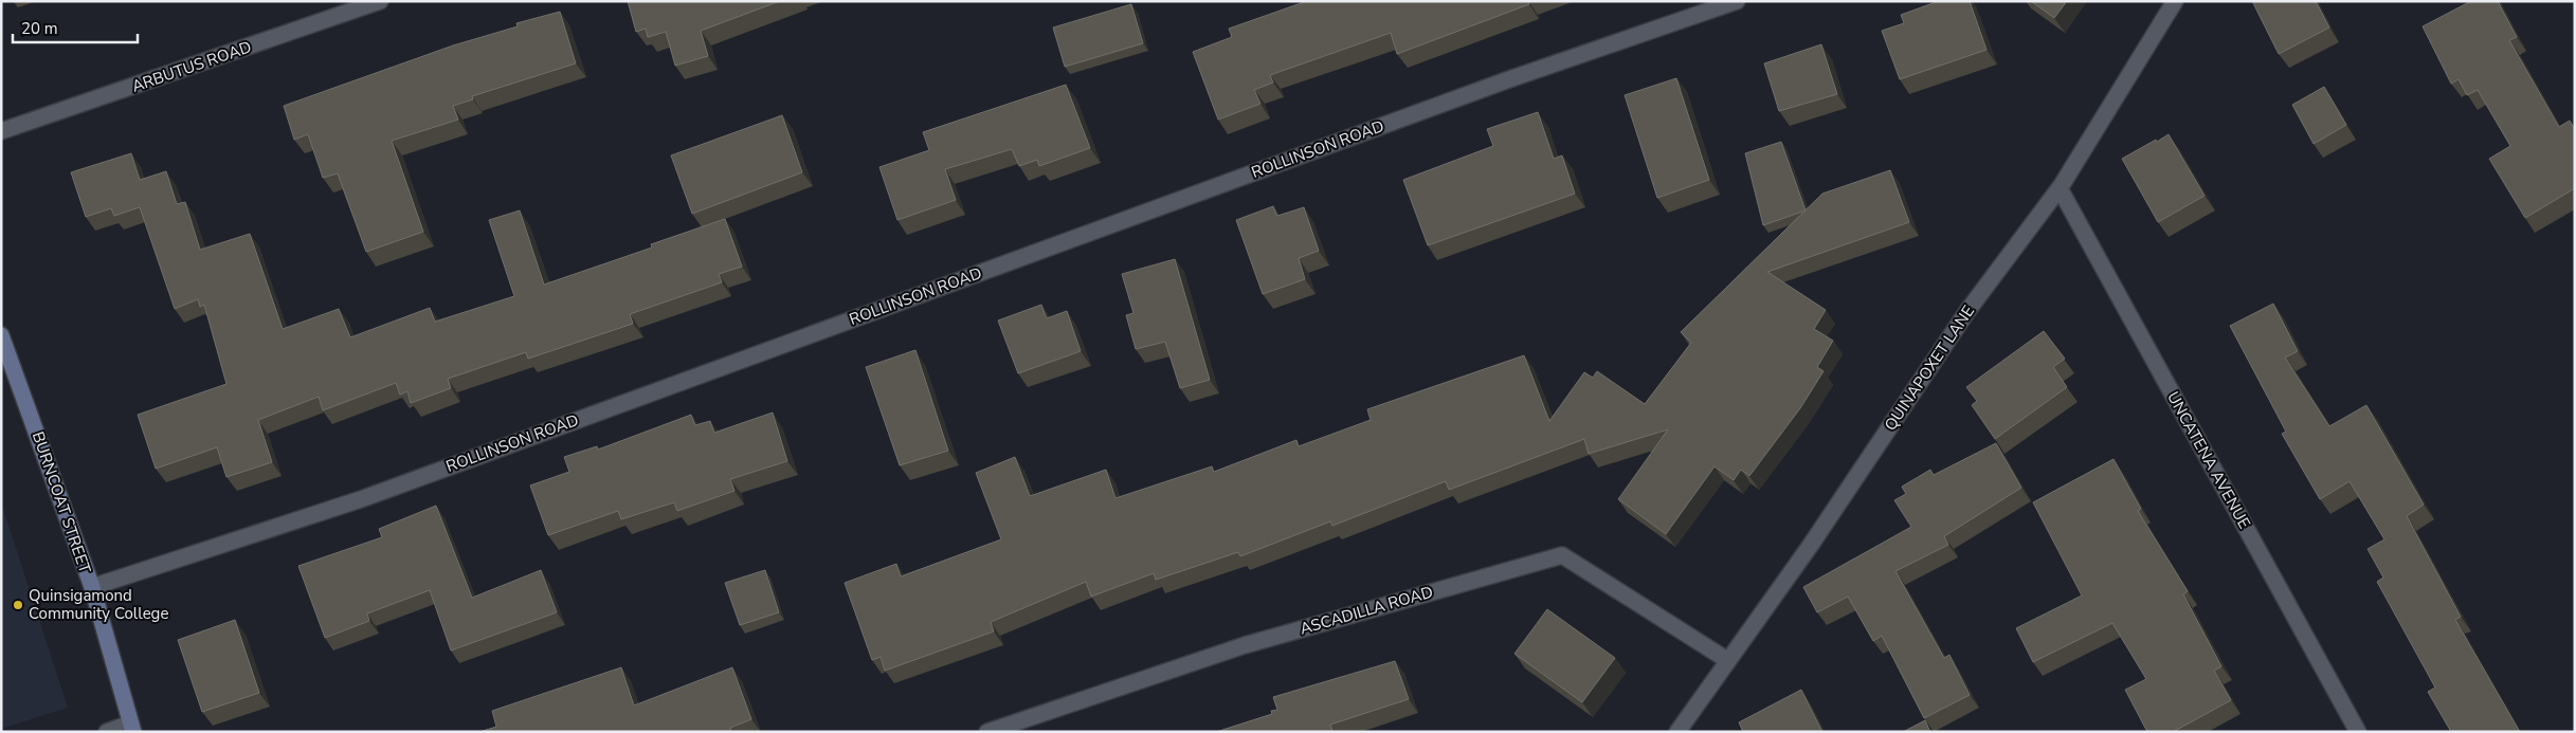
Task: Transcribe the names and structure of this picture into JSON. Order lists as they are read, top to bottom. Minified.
{"streets":{"main road":["BURNCOAT STREET"],"street":["ARBUTUS ROAD","ROLLINSON ROAD","QUINAPOXET LANE","UNCATENA AVENUE","ASCADILLA ROAD"]},"crossings":[["ROLLINSON ROAD","BURNCOAT STREET"],["QUINAPOXET LANE","UNCATENA AVENUE"],["QUINAPOXET LANE","ASCADILLA ROAD"]],"places":["Quinsigamond Community College"],"scale_bar":"20 m"}
